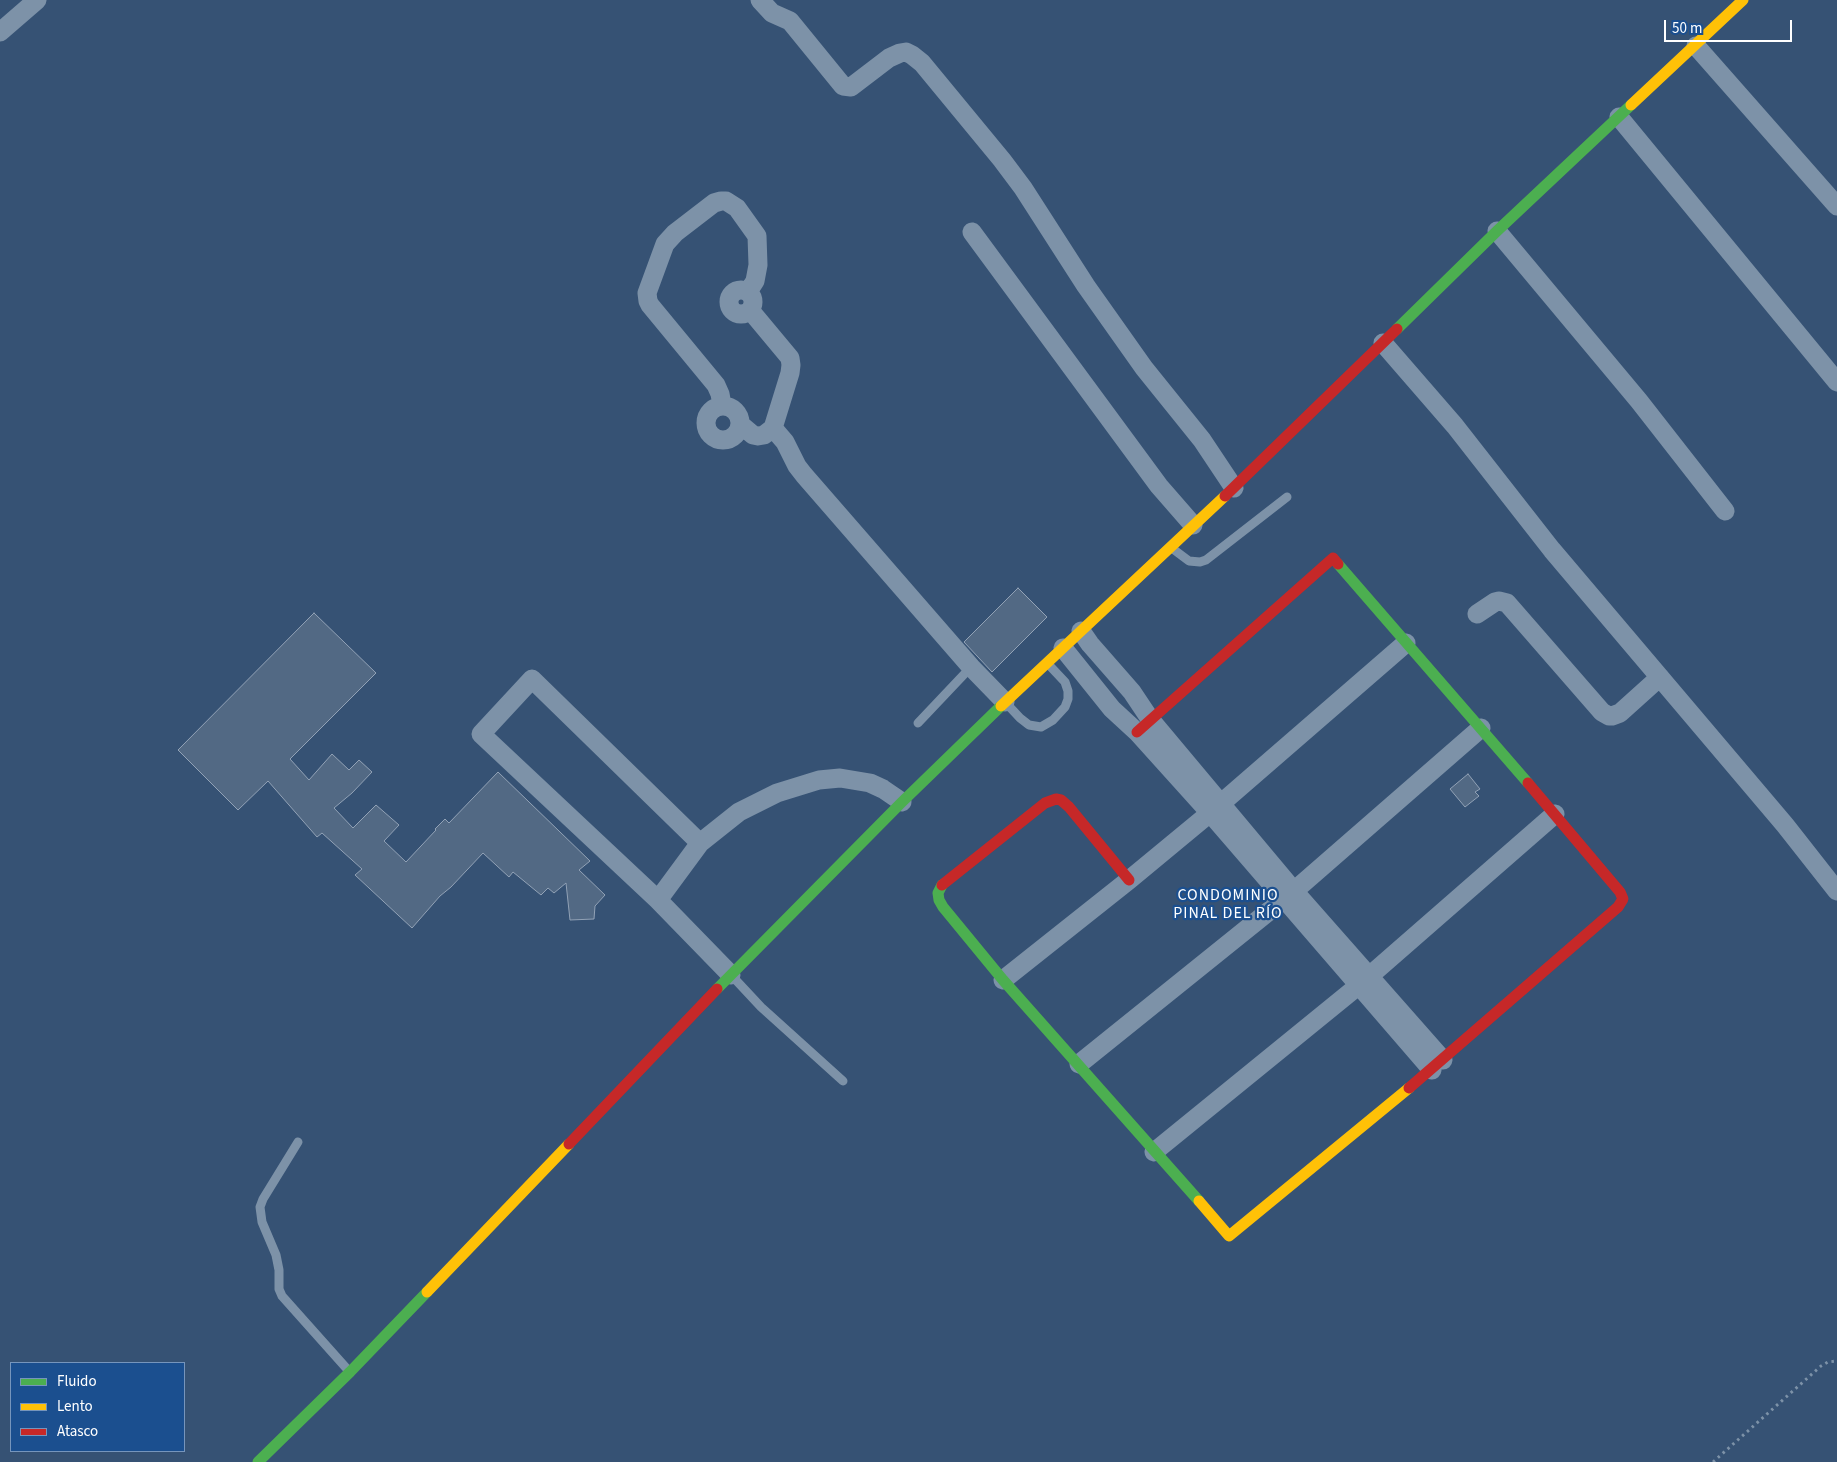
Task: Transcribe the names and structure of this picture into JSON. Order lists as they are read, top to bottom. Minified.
{"districts":["CONDOMINIO PINAL DEL RÍO"],"legend":["Fluido","Lento","Atasco"],"scale_bar":"50 m"}
